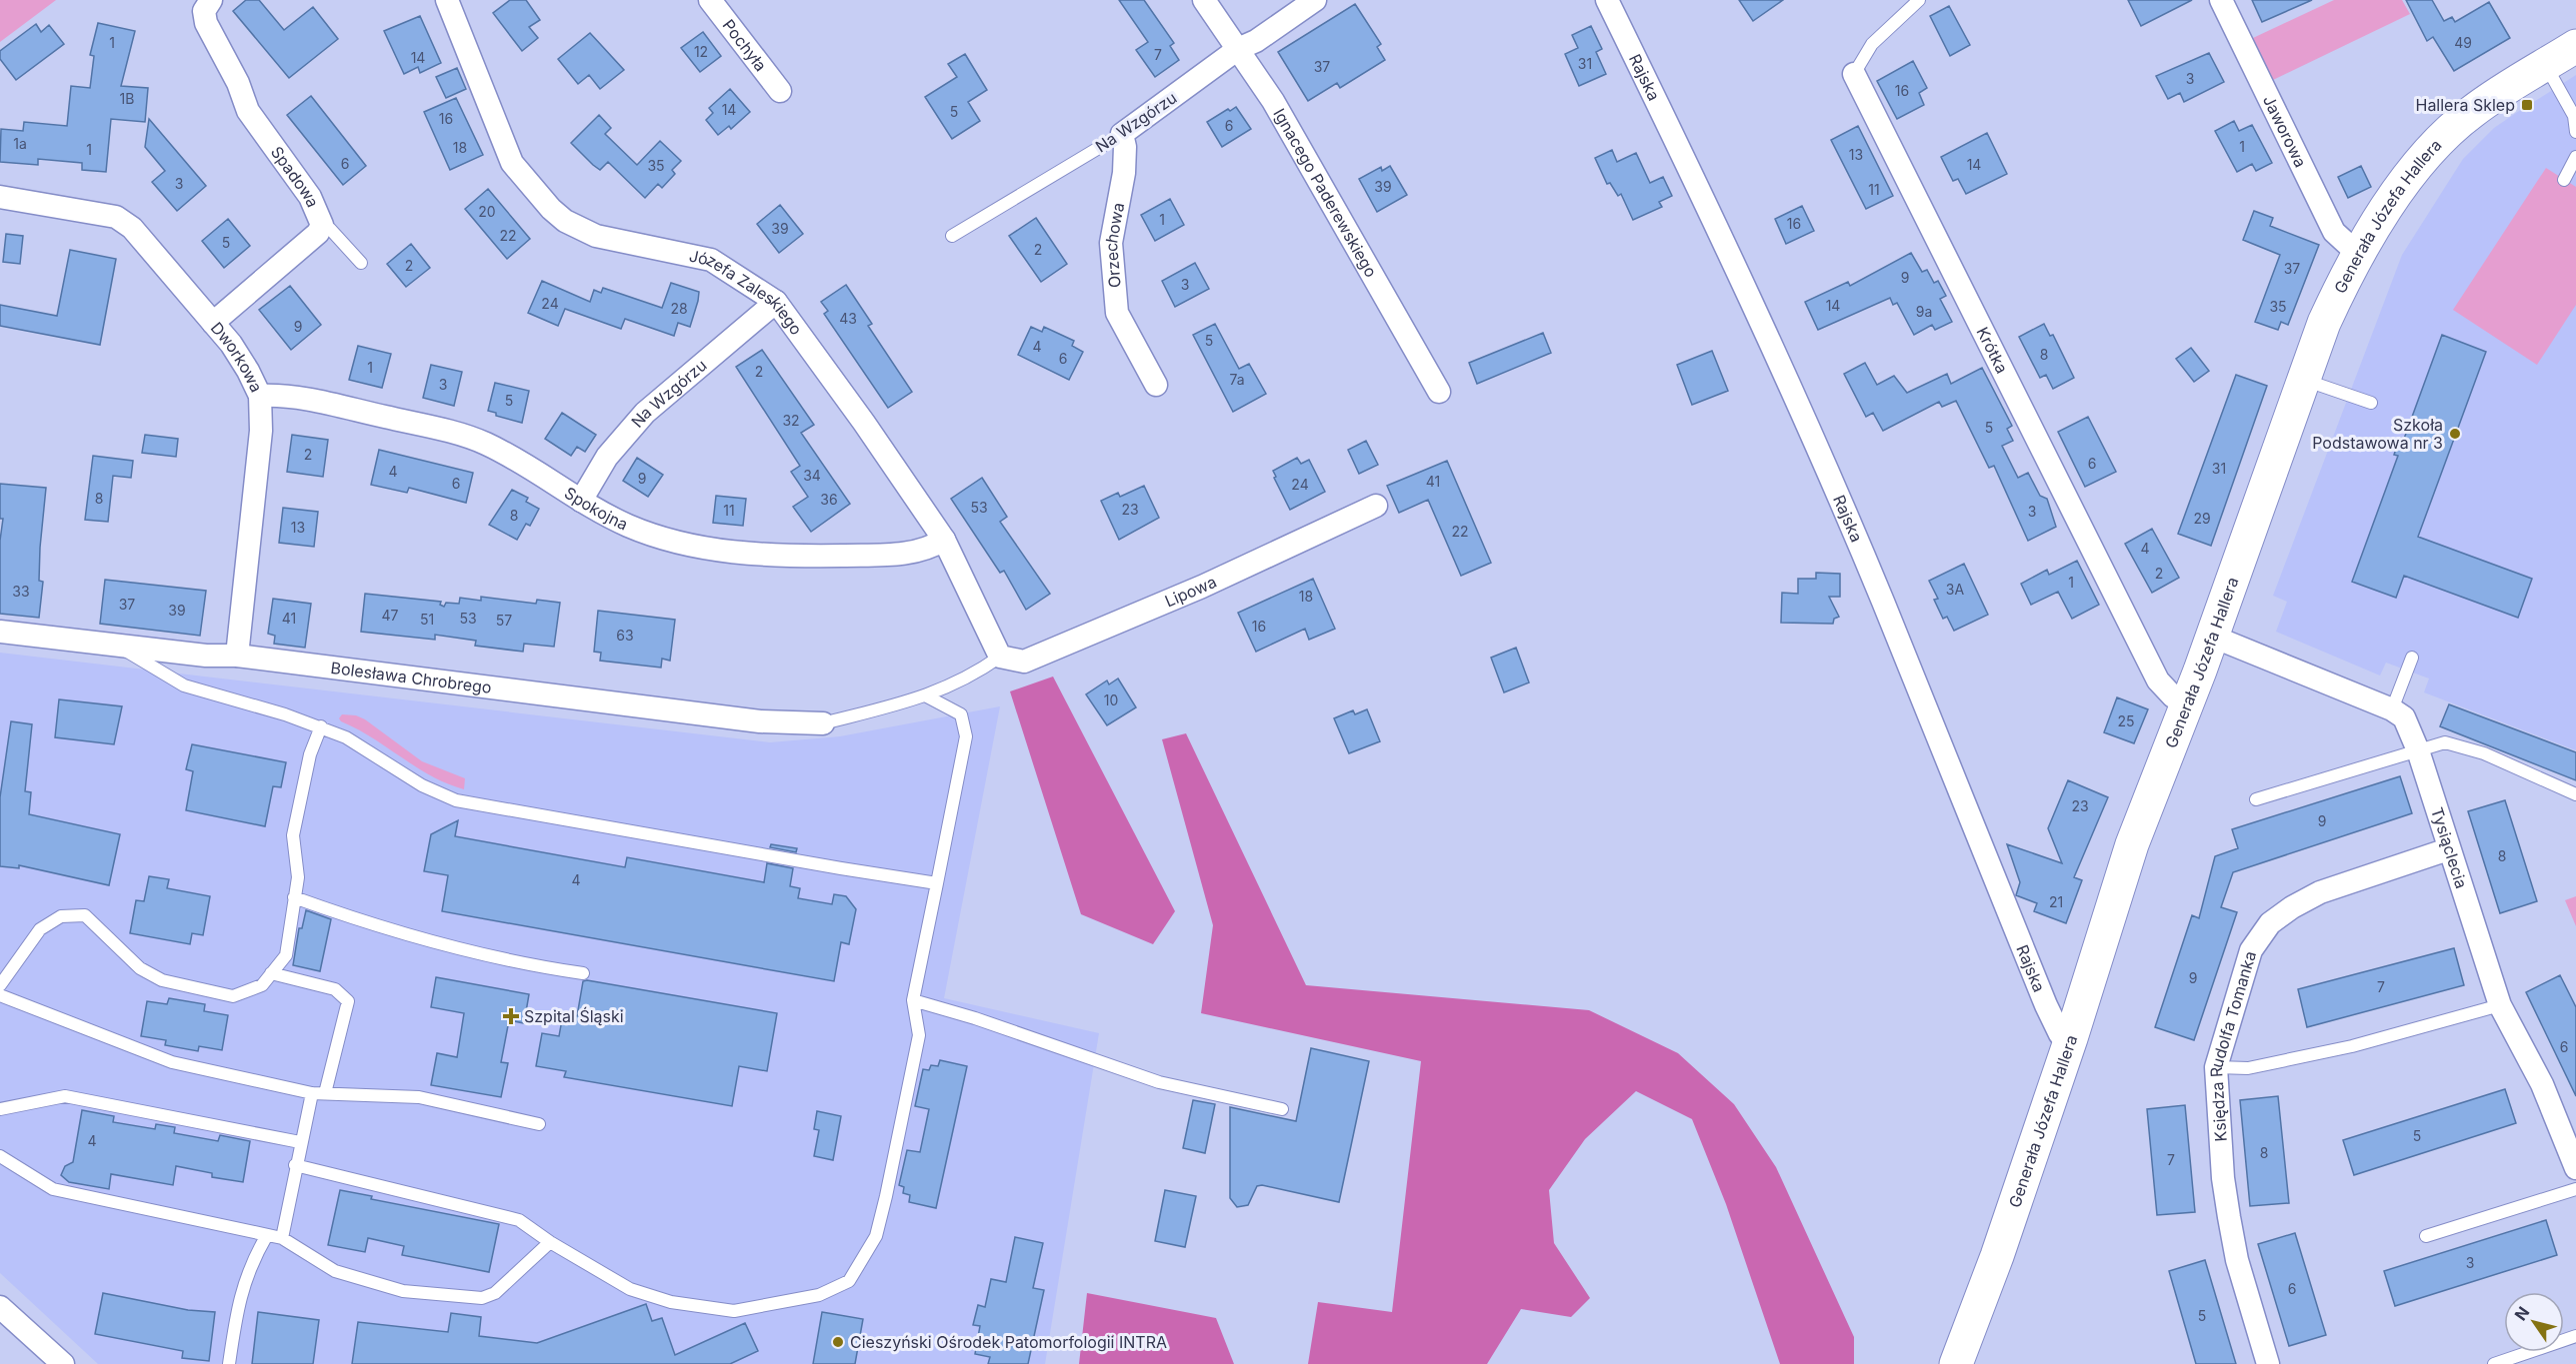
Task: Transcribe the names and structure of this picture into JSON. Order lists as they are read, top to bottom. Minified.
{"streets":{"street":["Pochyła","Rajska","Na Wzgórzu","Jaworowa","Spadowa","Ignacego Paderewskiego","Generała Józefa Hallera","Orzechowa","Józefa Zaleskiego","Krótka","Dworkowa","Spokojna","Lipowa","Bolesława Chrobrego","Tysiąclecia","Księdza Rudolfa Tomanka"]},"crossings":[["Rajska","Generała Józefa Hallera"],["Na Wzgórzu","Ignacego Paderewskiego"],["Na Wzgórzu","Orzechowa"],["Na Wzgórzu","Józefa Zaleskiego"],["Na Wzgórzu","Spokojna"],["Jaworowa","Generała Józefa Hallera"],["Spadowa","Dworkowa"],["Generała Józefa Hallera","Krótka"],["Generała Józefa Hallera","Tysiąclecia"],["Józefa Zaleskiego","Spokojna"],["Józefa Zaleskiego","Lipowa"],["Dworkowa","Spokojna"],["Dworkowa","Bolesława Chrobrego"],["Tysiąclecia","Księdza Rudolfa Tomanka"]],"places":{"transit":["Hallera Sklep"],"other":["Szkoła Podstawowa nr 3","Cieszyński Ośrodek Patomorfologii INTRA"],"health":["Szpital Śląski"]},"house_numbers":["1","49","12","7","14","31","37","3","16","1B","14","5","16","6","1a","1","18","1","13","6","14","35","3","39","11","20","1","16","39","22","5","2","2","37","9","3","24","14","35","28","9a","43","9","5","4","8","6","1","2","7a","3","5","32","5","2","6","31","4","34","9","41","6","24","8","36","53","23","11","3","8","29","13","22","4","2","1","3A","33","18","37","39","47","41","53","51","57","16","63","10","25","23","9","8","4","21","9","7","6","5","4","8","7","3","6","5"],"north":"top left"}
